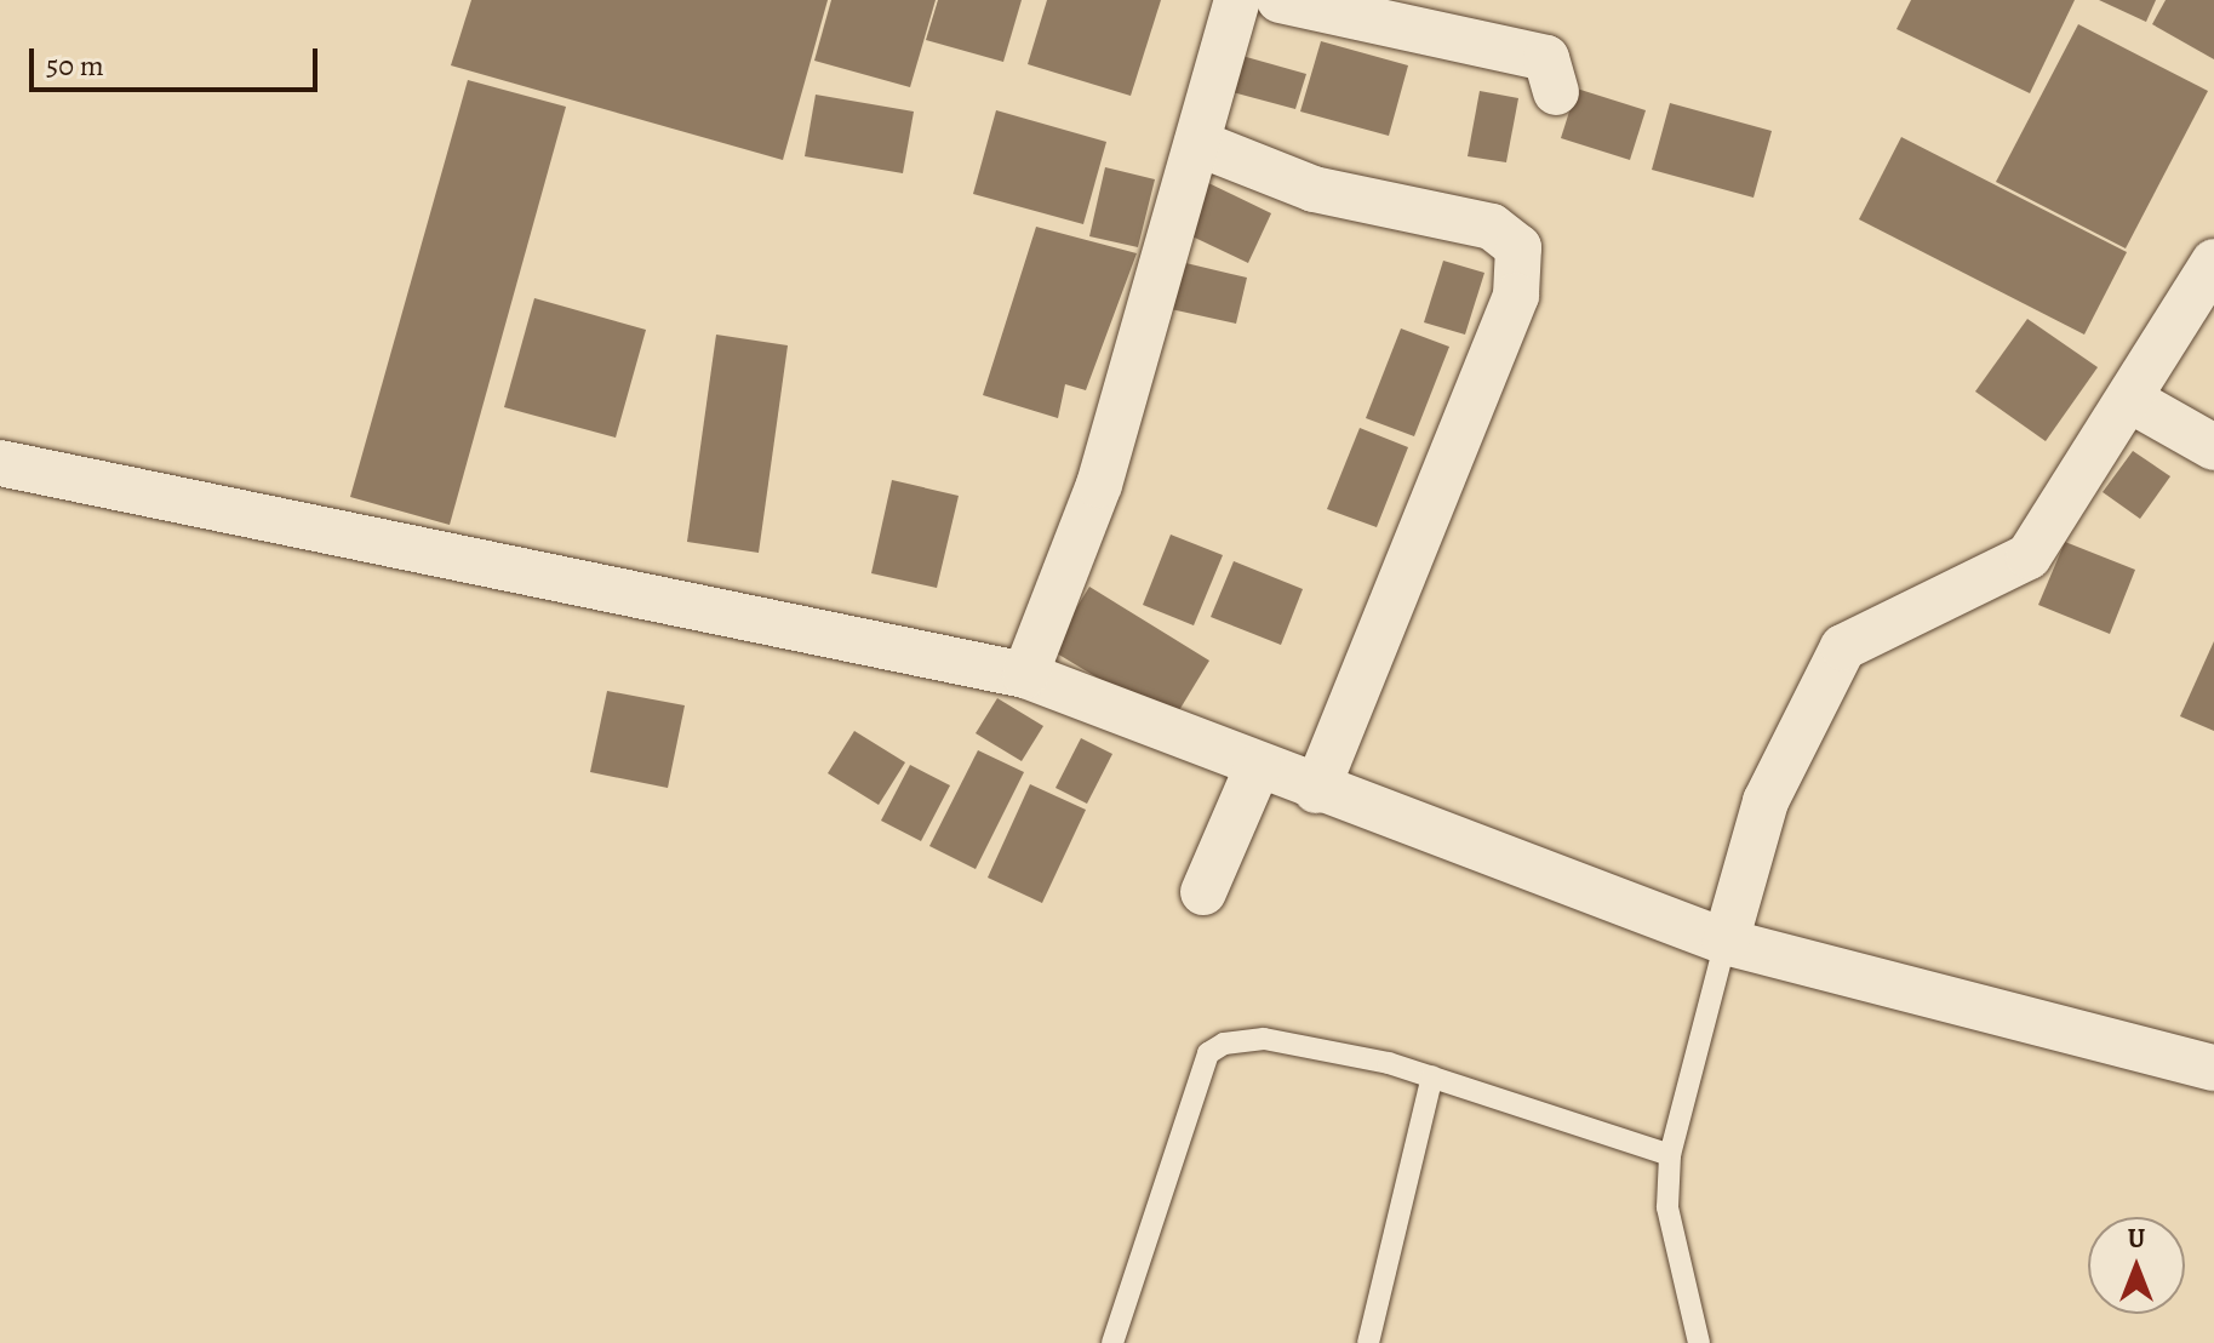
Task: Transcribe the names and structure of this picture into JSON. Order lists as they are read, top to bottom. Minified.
{"scale_bar":"50 m","north":"top"}
